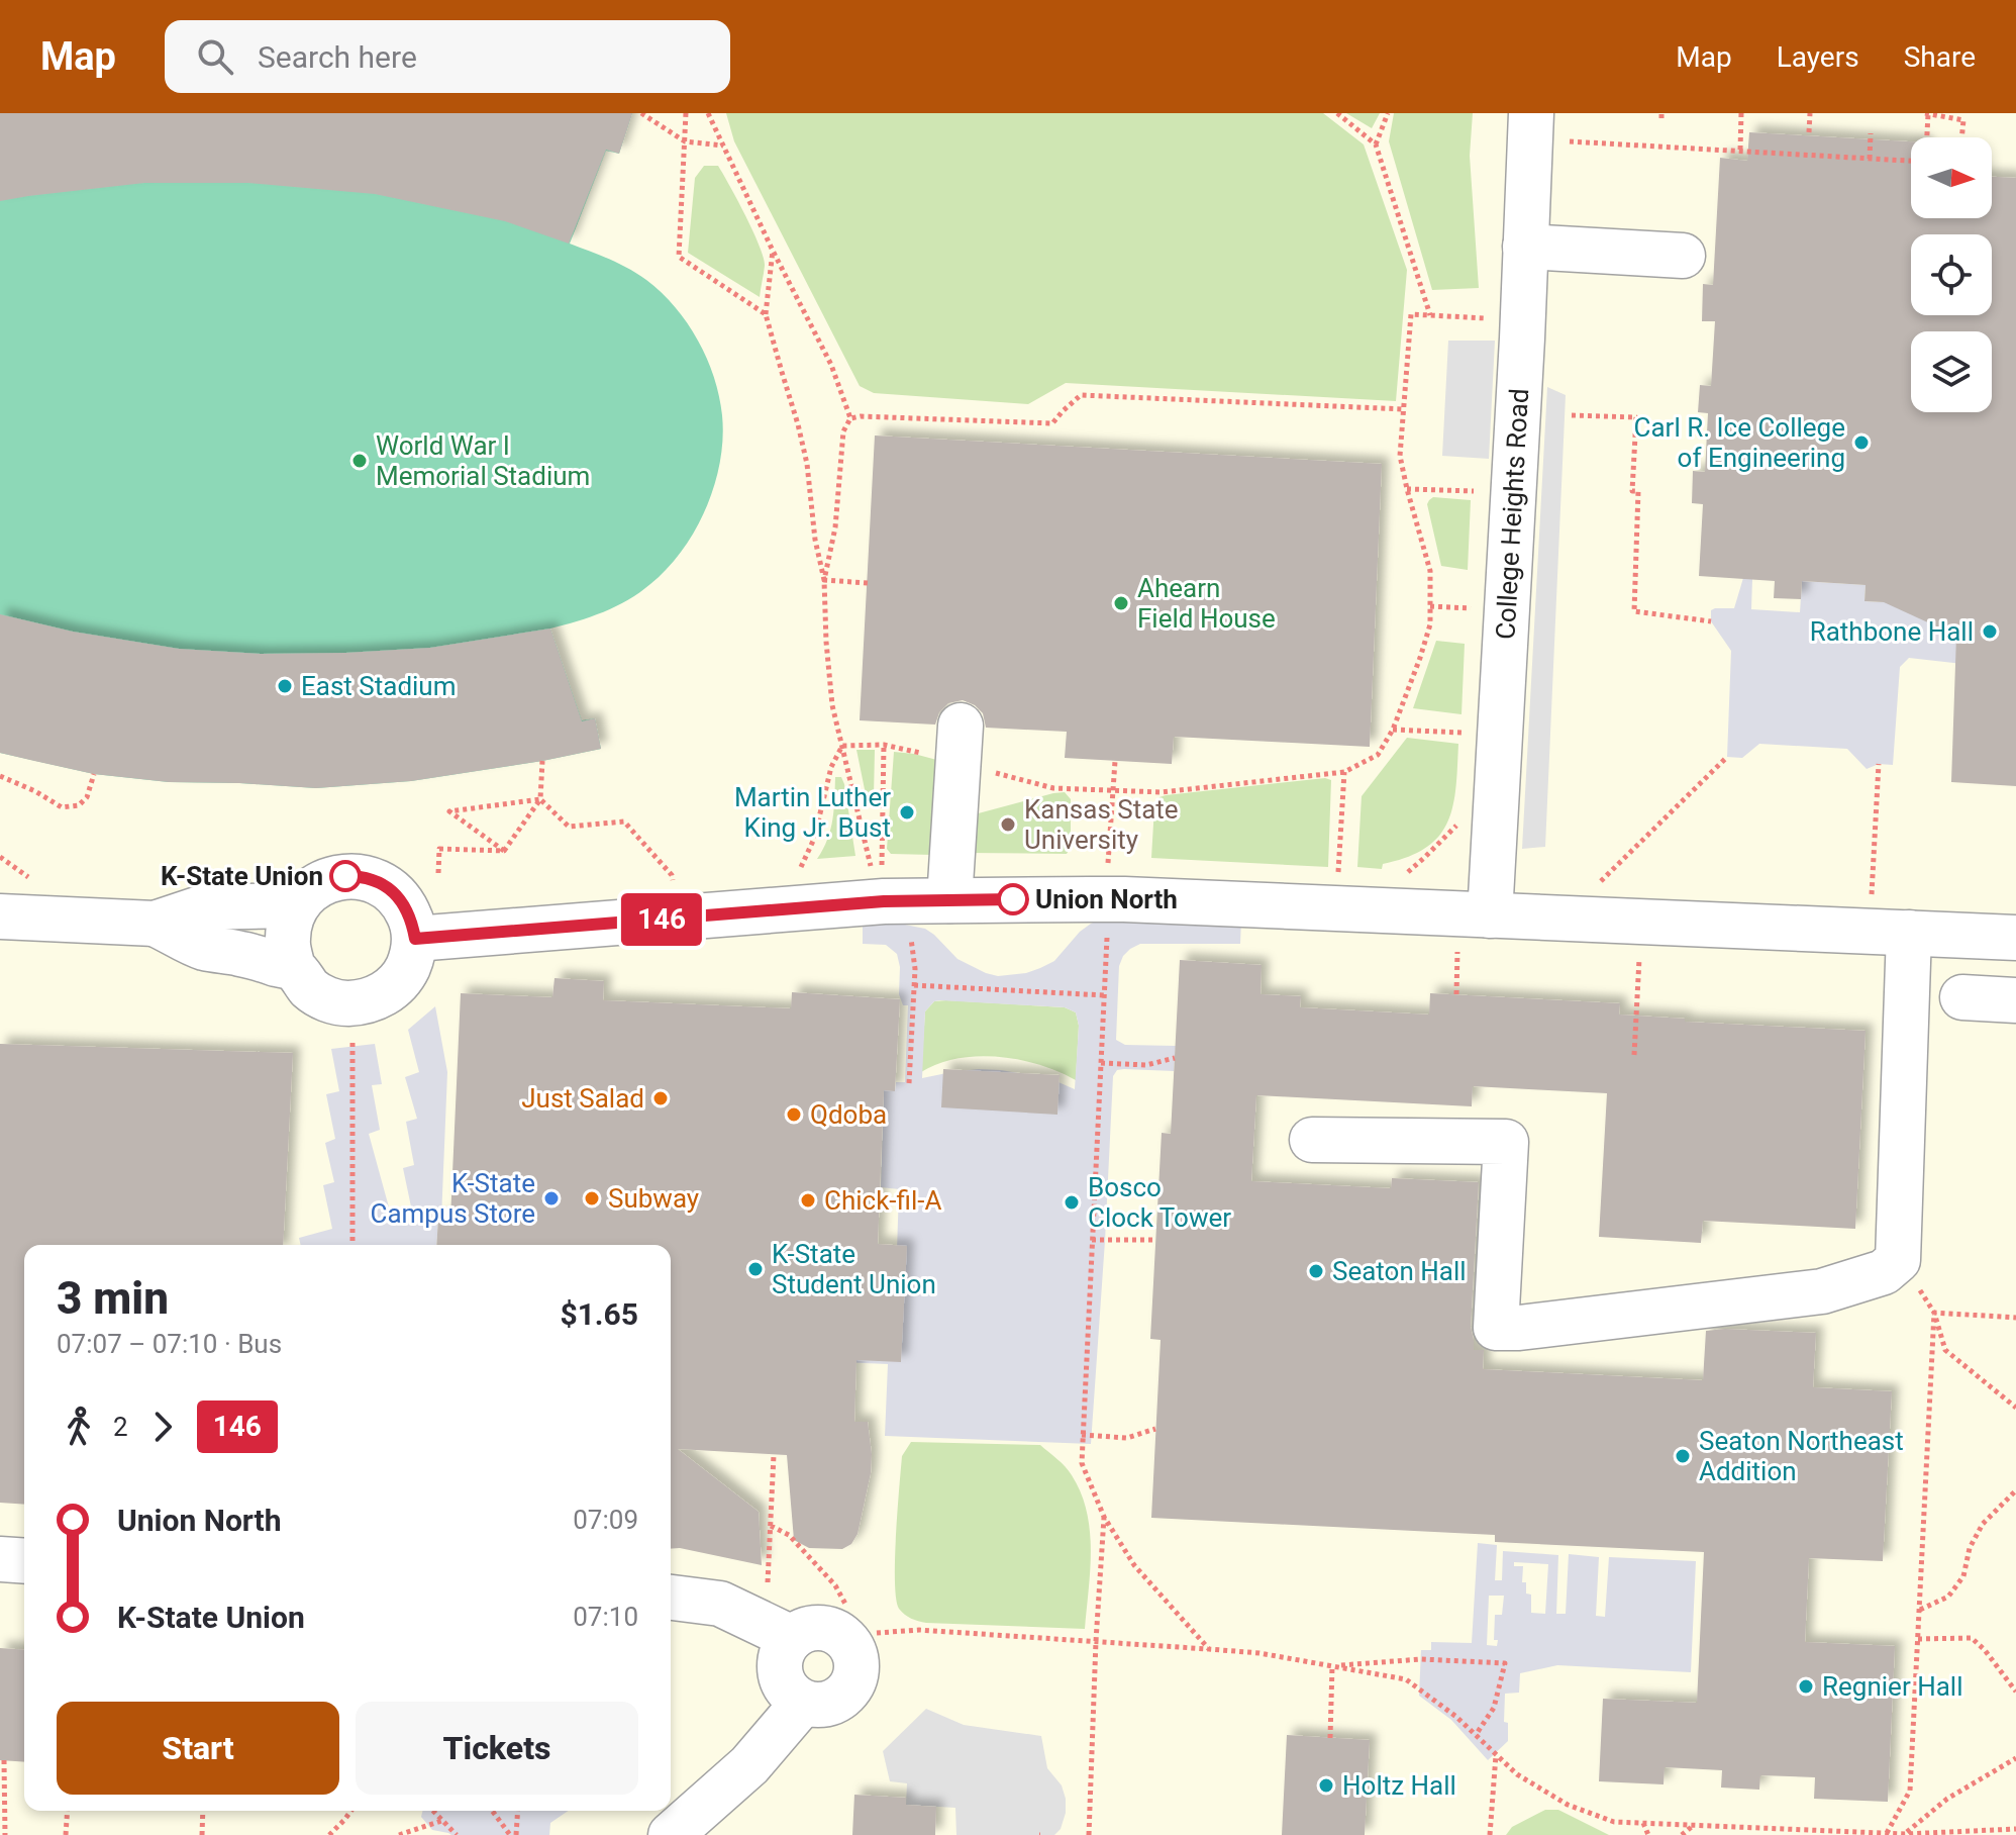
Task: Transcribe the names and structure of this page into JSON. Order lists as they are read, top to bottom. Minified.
{"streets":{"street":["College Heights Road"]},"places":["Carl R. Ice College of Engineering","World War I Memorial Stadium","Ahearn Field House","Rathbone Hall","East Stadium","Martin Luther King Jr. Bust","Kansas State University","K-State Union","Union North","Just Salad","Qdoba","K-State Campus Store","Subway","Chick-fil-A","Bosco Clock Tower","K-State Student Union","Seaton Hall","Seaton Northeast Addition","Regnier Hall","Holtz Hall"],"lines":["bus line 146"],"north":"right","page":{"header":"Map","search":"Search here","nav":["Map","Layers","Share"],"on_map":"146","heading":["3 min","07:07 – 07:10 · Bus","$1.65"],"legs":["2","146"],"list":[{"name":"Union North","value":"07:09"},{"name":"K-State Union","value":"07:10"}],"buttons":["Start","Tickets"]}}
